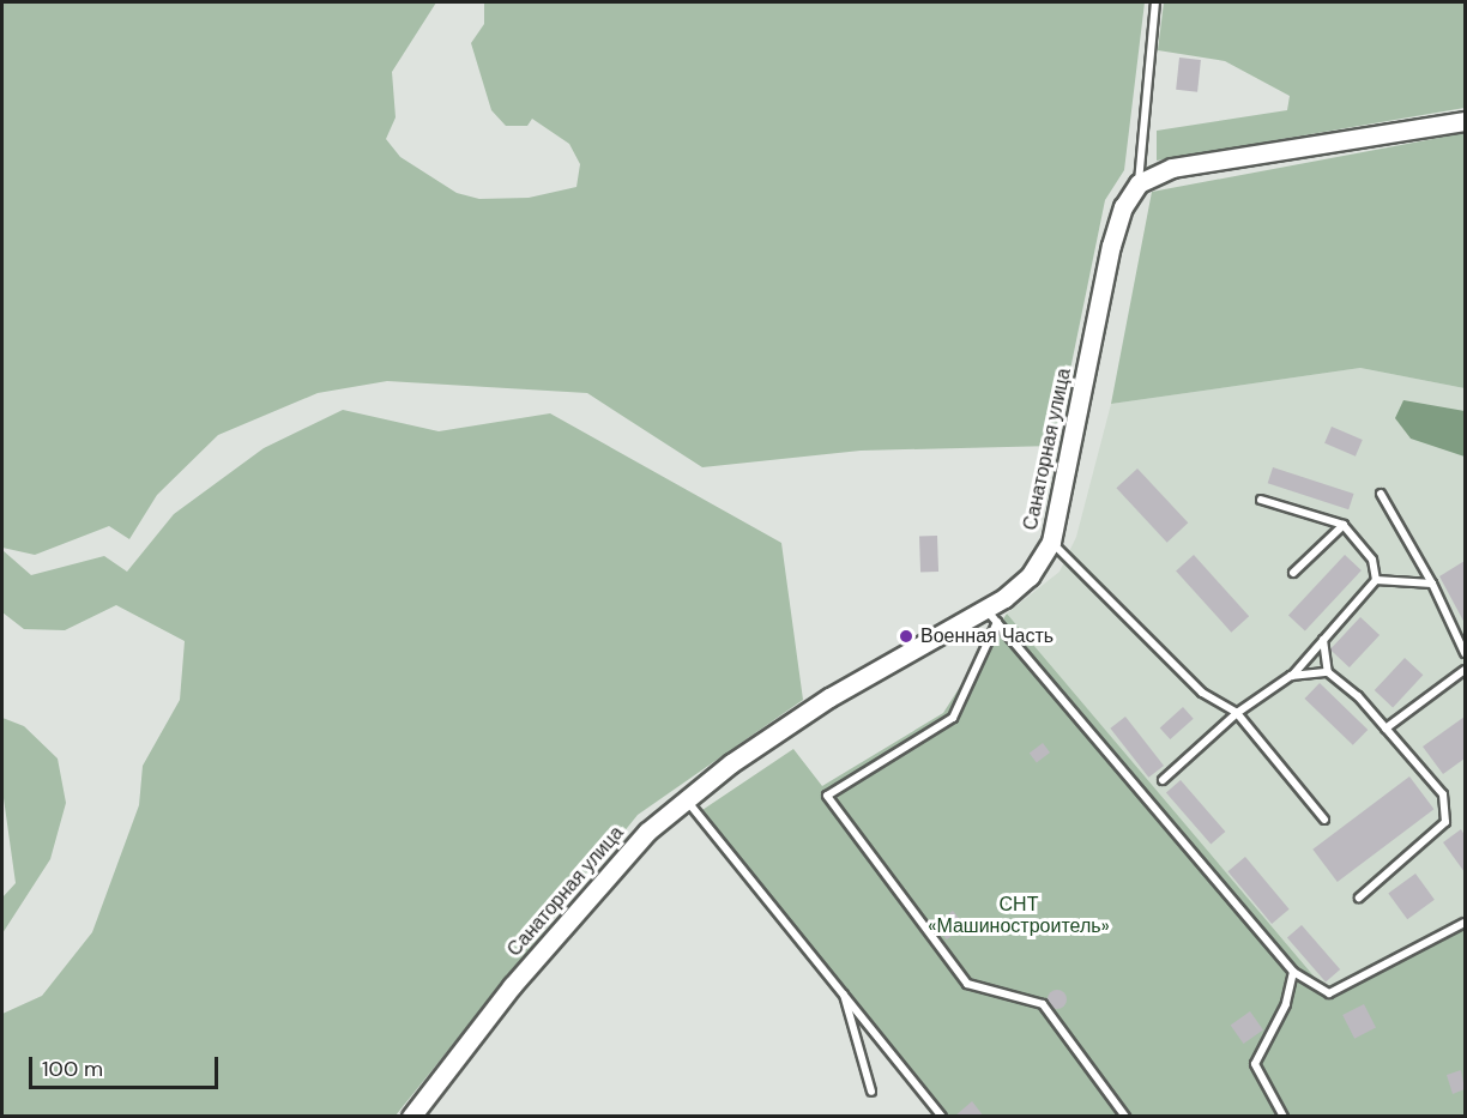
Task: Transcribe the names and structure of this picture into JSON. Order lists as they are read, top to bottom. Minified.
{"streets":{"street":["Санаторная улица"]},"parks":["СНТ «Машиностроитель»"],"places":["Военная Часть"],"scale_bar":"100 m"}
